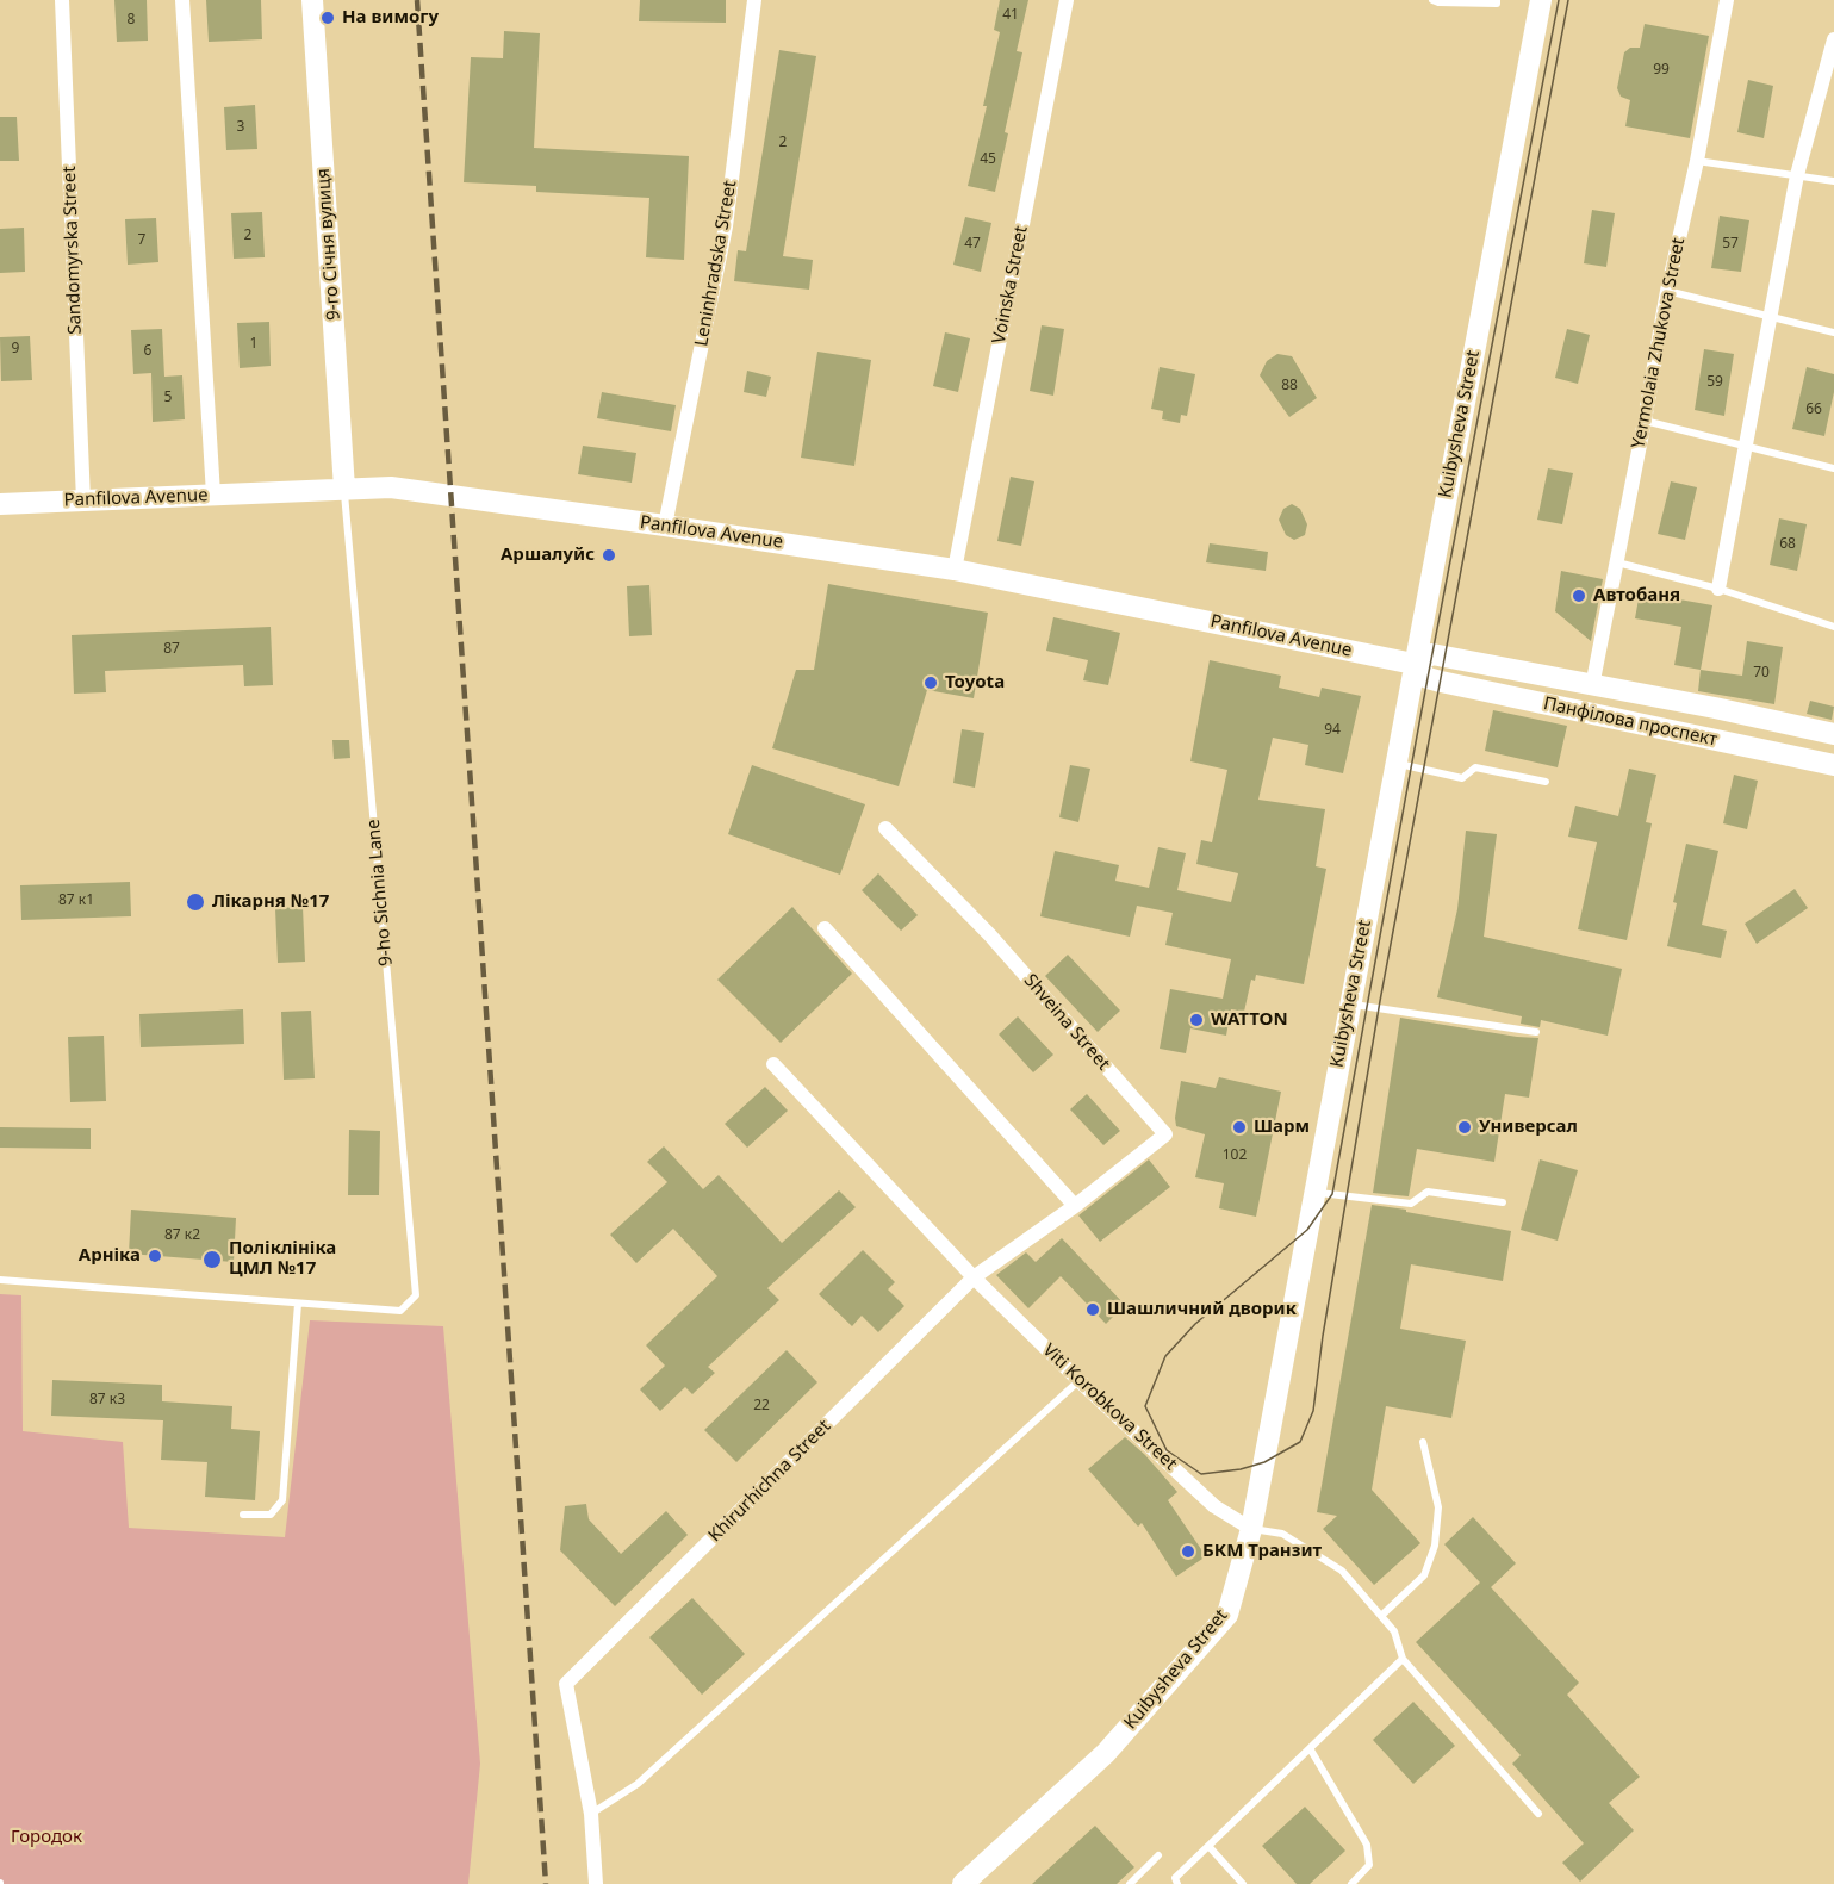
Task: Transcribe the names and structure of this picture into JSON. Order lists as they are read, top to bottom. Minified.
{"streets":{"main road":["9-го Січня вулиця","Kuibysheva Street","Panfilova Avenue","Панфілова проспект"],"street":["Sandomyrska Street","Leninhradska Street","Voinska Street","Yermolaia Zhukova Street","Shveina Street","Viti Korobkova Street","Khirurhichna Street"],"lane":["9-ho Sichnia Lane"]},"crossings":[["9-го Січня вулиця","Panfilova Avenue"],["9-го Січня вулиця","9-ho Sichnia Lane"],["Sandomyrska Street","Panfilova Avenue"],["Leninhradska Street","Panfilova Avenue"],["Voinska Street","Panfilova Avenue"],["Kuibysheva Street","Panfilova Avenue"],["Kuibysheva Street","Панфілова проспект"],["Kuibysheva Street","Viti Korobkova Street"],["Panfilova Avenue","Панфілова проспект"],["Panfilova Avenue","9-ho Sichnia Lane"],["Shveina Street","Viti Korobkova Street"],["Shveina Street","Khirurhichna Street"],["Viti Korobkova Street","Khirurhichna Street"]],"parks":["Городок"],"places":["На вимогу","Аршалуйс","Автобаня","Toyota","Лікарня №17","WATTON","Шарм","Универсал","Арніка","Поліклініка ЦМЛ №17","Шашличний дворик","БКМ Транзит"],"house_numbers":["41","8","99","3","2","45","2","7","47","57","1","9","6","59","88","5","66","68","87","70","94","87 к1","102","87 к2","87 к3","22"]}
